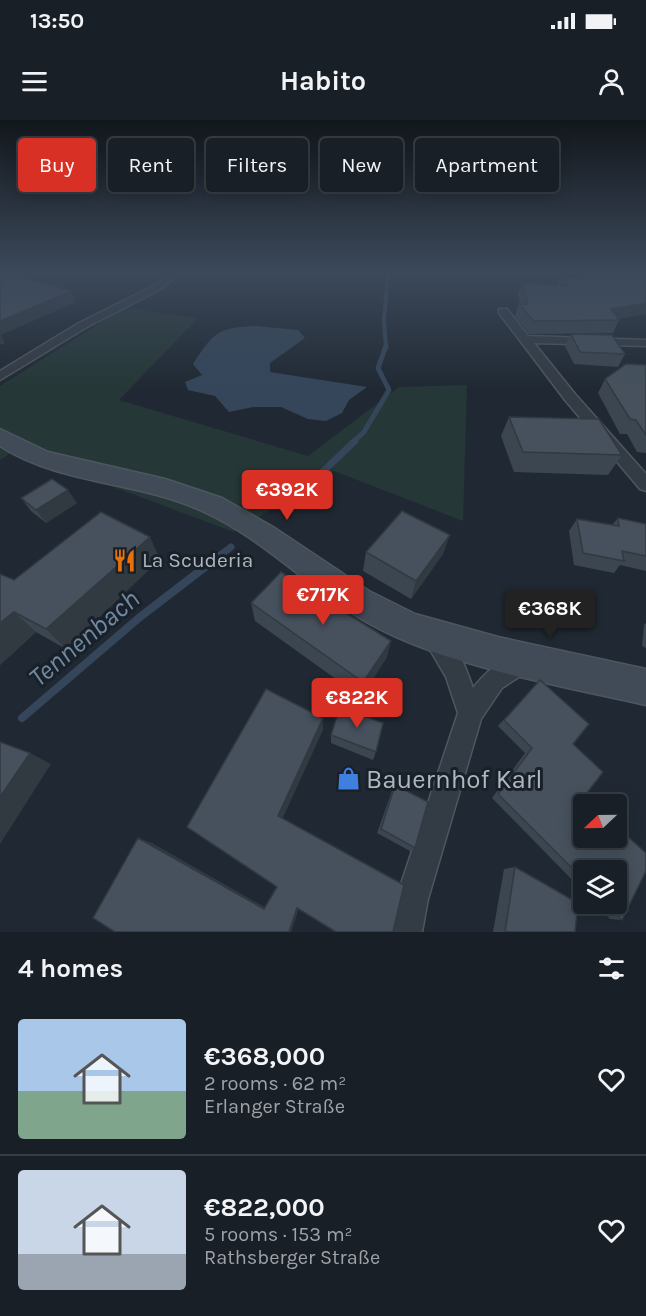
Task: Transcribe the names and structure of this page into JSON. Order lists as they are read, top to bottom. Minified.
{"water":["Tennenbach"],"places":{"restaurant":["La Scuderia"],"shop":["Bauernhof Karl"]},"north":"left","page":{"status":"13:50","header":"Habito","chip":["Buy","Rent","Filters","New","Apartment"],"price":["€392K","€717K","€368K","€822K"],"heading":"4 homes","list":[{"name":"€368,000","note":"2 rooms · 62 m² · Erlanger Straße"},{"name":"€822,000","note":"5 rooms · 153 m² · Rathsberger Straße"}]}}
